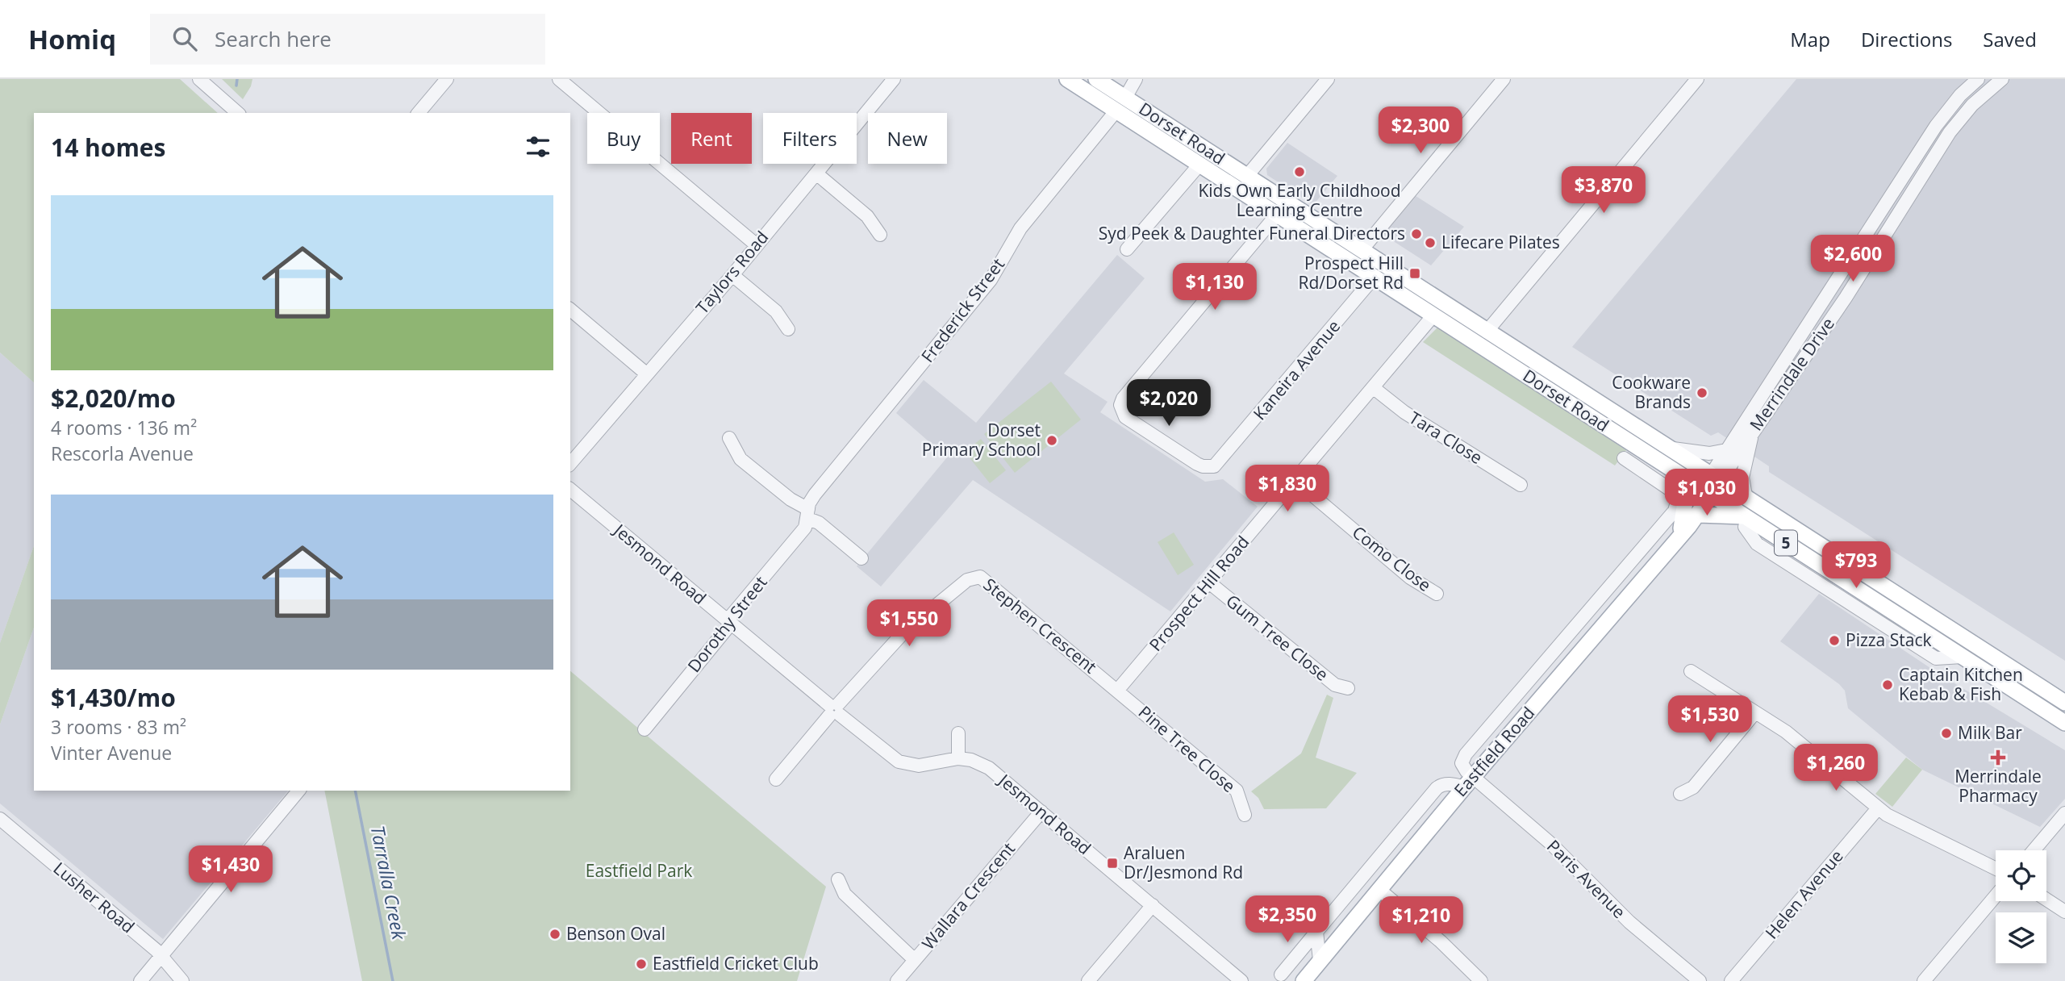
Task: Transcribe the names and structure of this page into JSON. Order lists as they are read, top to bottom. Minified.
{"streets":{"main road":["Dorset Road","5","Eastfield Road"],"street":["Taylors Road","Frederick Street","Kaneira Avenue","Merrindale Drive","Tara Close","Como Close","Jesmond Road","Prospect Hill Road","Dorothy Street","Stephen Crescent","Gum Tree Close","Pine Tree Close","Paris Avenue","Helen Avenue","Wallara Crescent","Lusher Road"]},"crossings":[["Dorset Road","Frederick Street"],["Dorset Road","Kaneira Avenue"],["Dorset Road","Merrindale Drive"],["Dorset Road","Prospect Hill Road"],["Dorset Road","Eastfield Road"],["Frederick Street","Dorothy Street"],["Merrindale Drive","Eastfield Road"],["Tara Close","Prospect Hill Road"],["Como Close","Prospect Hill Road"],["Jesmond Road","Dorothy Street"],["Jesmond Road","Stephen Crescent"],["Jesmond Road","Wallara Crescent"],["Prospect Hill Road","Stephen Crescent"],["Prospect Hill Road","Gum Tree Close"],["Prospect Hill Road","Pine Tree Close"],["Stephen Crescent","Pine Tree Close"],["Eastfield Road","Paris Avenue"]],"water":["Tarralla Creek"],"parks":["Eastfield Park"],"places":{"other":["Kids Own Early Childhood Learning Centre","Syd Peek & Daughter Funeral Directors","Lifecare Pilates","Cookware Brands","Dorset Primary School","Pizza Stack","Captain Kitchen Kebab & Fish","Milk Bar","Benson Oval","Eastfield Cricket Club"],"transit":["Prospect Hill Rd/Dorset Rd","Araluen Dr/Jesmond Rd"],"health":["Merrindale Pharmacy"]},"page":{"header":"Homiq","search":"Search here","nav":["Map","Directions","Saved"],"price":["$2,300","$3,870","$2,600","$1,130","$2,020","$1,830","$1,030","$793","$1,550","$1,530","$1,260","$1,430","$2,350","$1,210"],"chip":["Buy","Rent","Filters","New"],"heading":"14 homes","list":[{"name":"$2,020/mo","note":"4 rooms · 136 m² · Rescorla Avenue"},{"name":"$1,430/mo","note":"3 rooms · 83 m² · Vinter Avenue"}]}}
